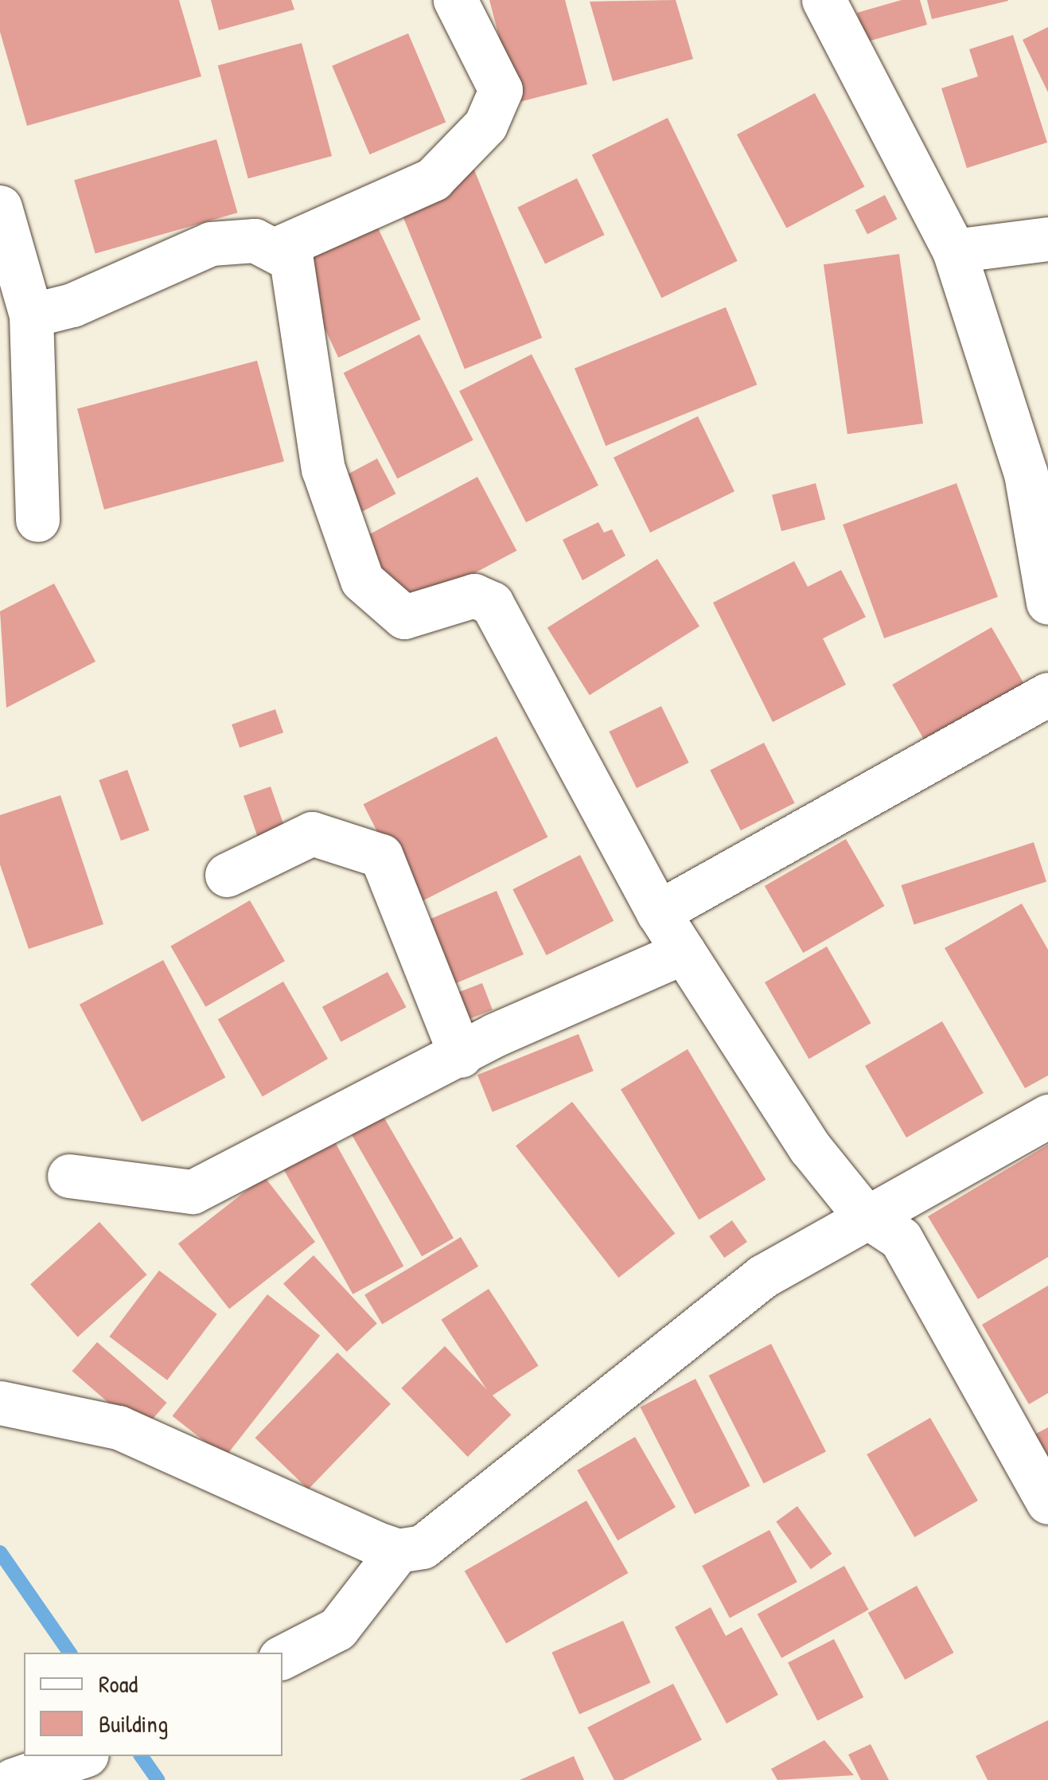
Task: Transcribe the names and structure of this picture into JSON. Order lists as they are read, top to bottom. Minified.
{"legend":["Road","Building"]}
